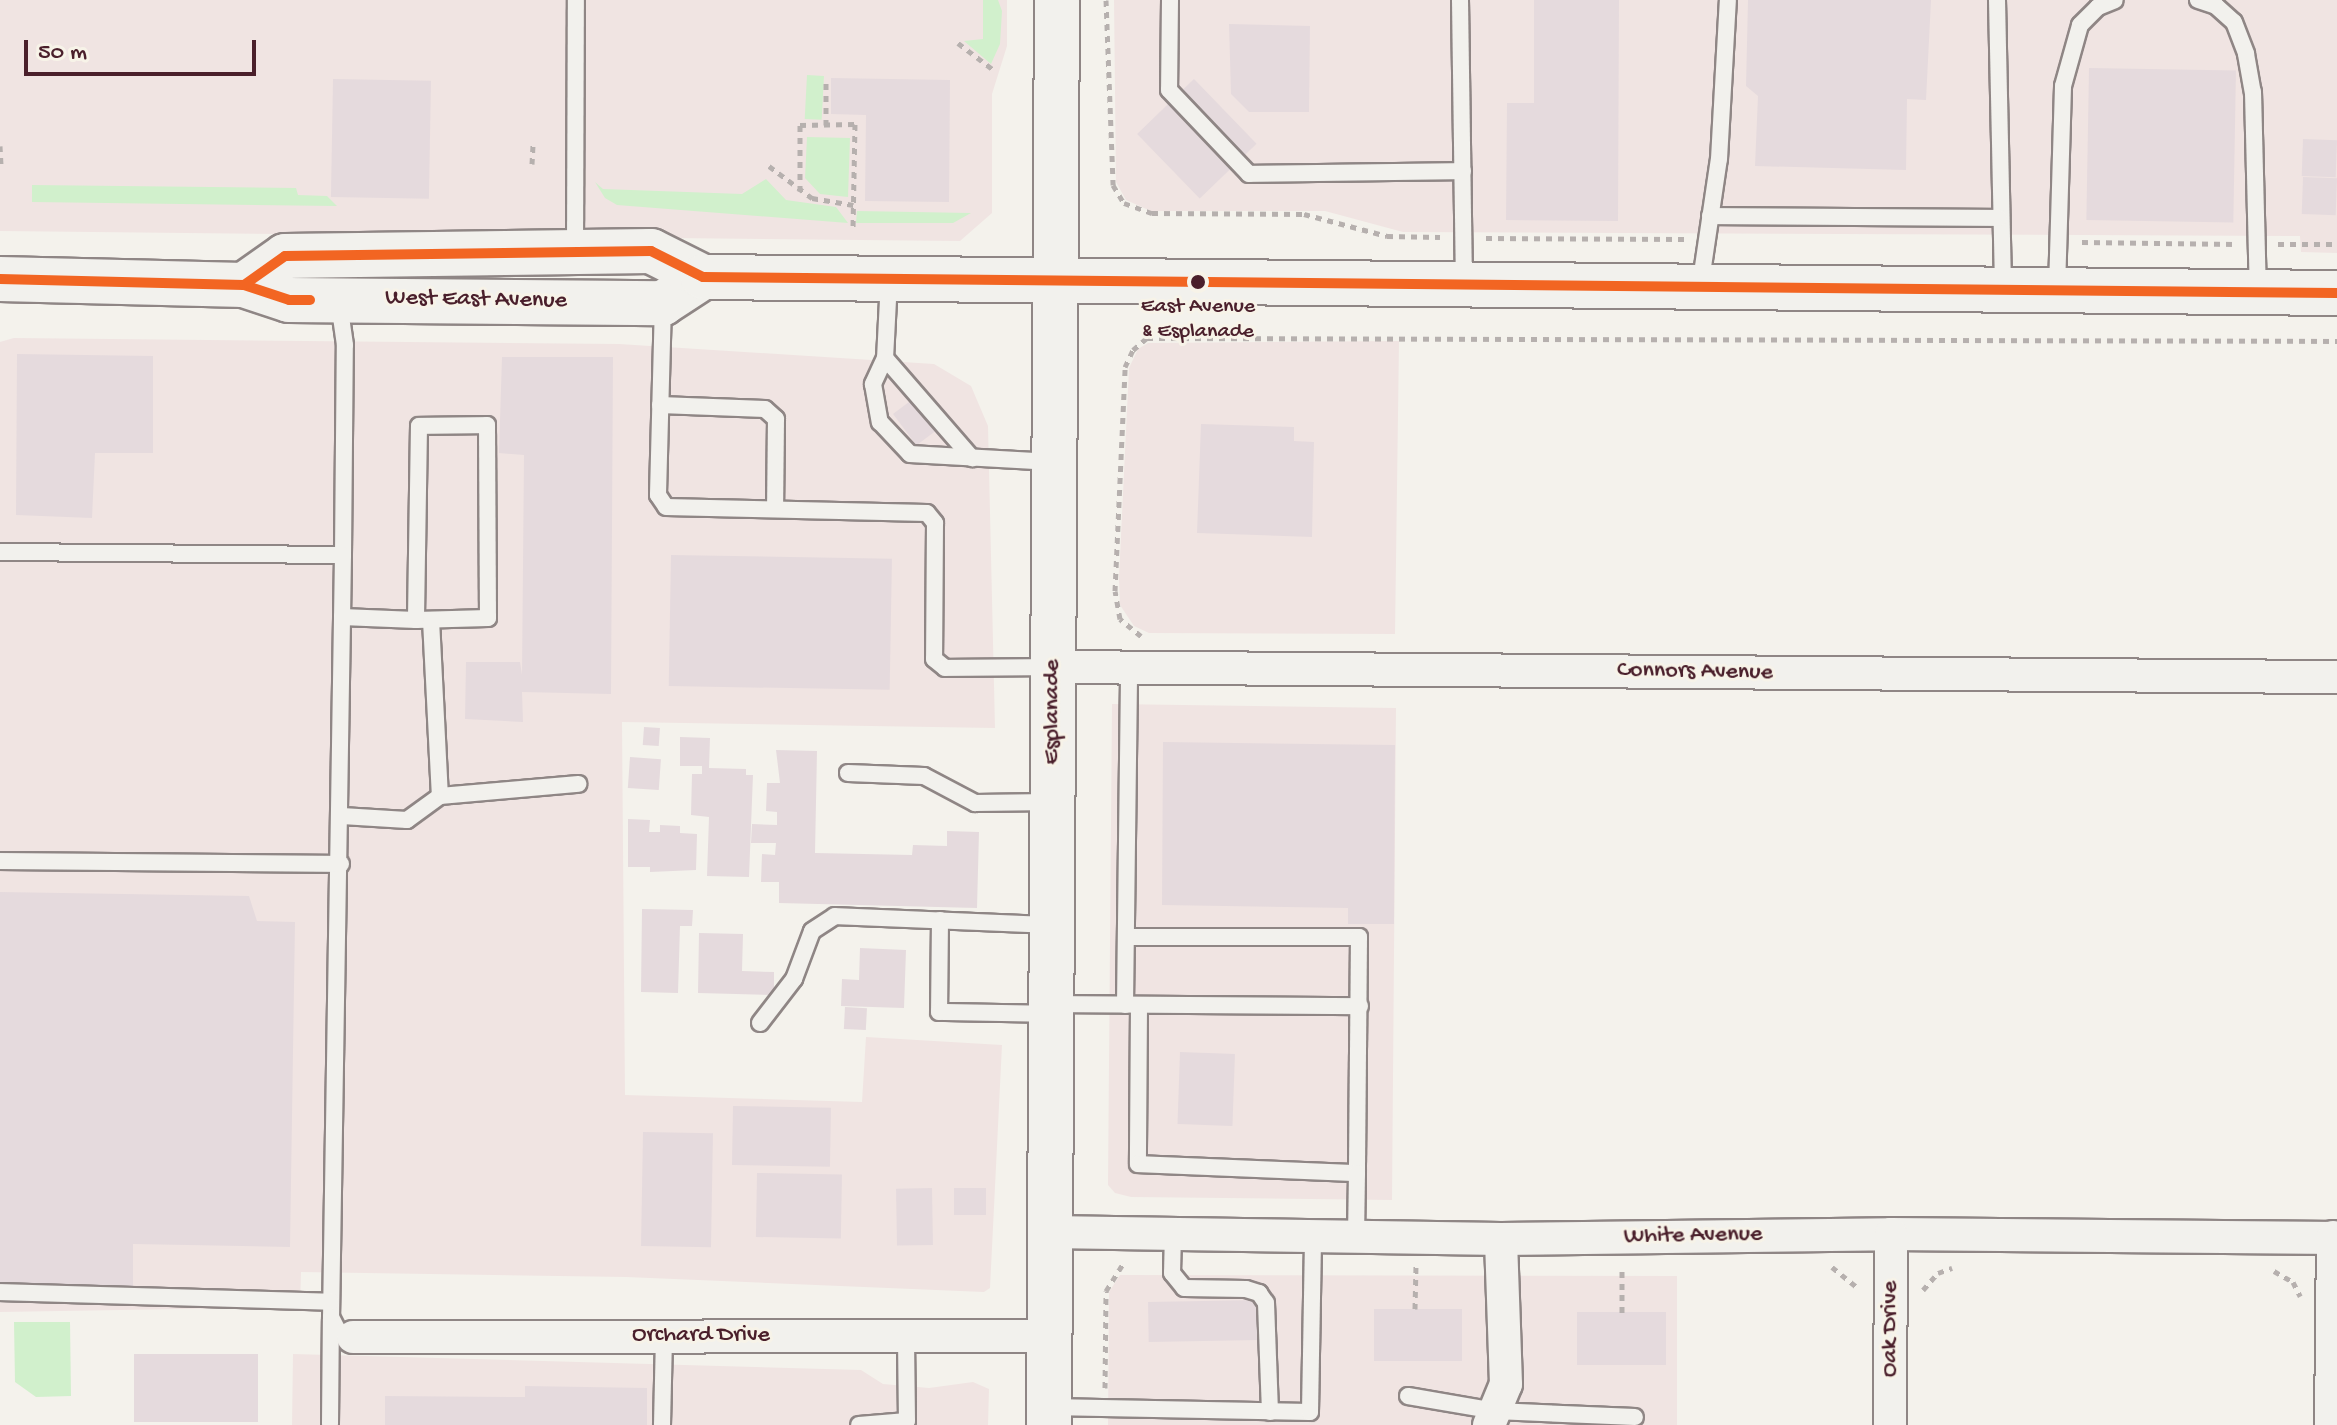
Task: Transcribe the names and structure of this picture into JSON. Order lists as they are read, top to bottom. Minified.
{"streets":{"main road":["West East Avenue","Esplanade"],"street":["Connors Avenue","White Avenue","Oak Drive","Orchard Drive"]},"crossings":[["West East Avenue","Esplanade"],["Connors Avenue","Esplanade"],["Esplanade","White Avenue"],["Esplanade","Orchard Drive"],["White Avenue","Oak Drive"]],"places":["East Avenue & Esplanade"],"scale_bar":"50 m"}
